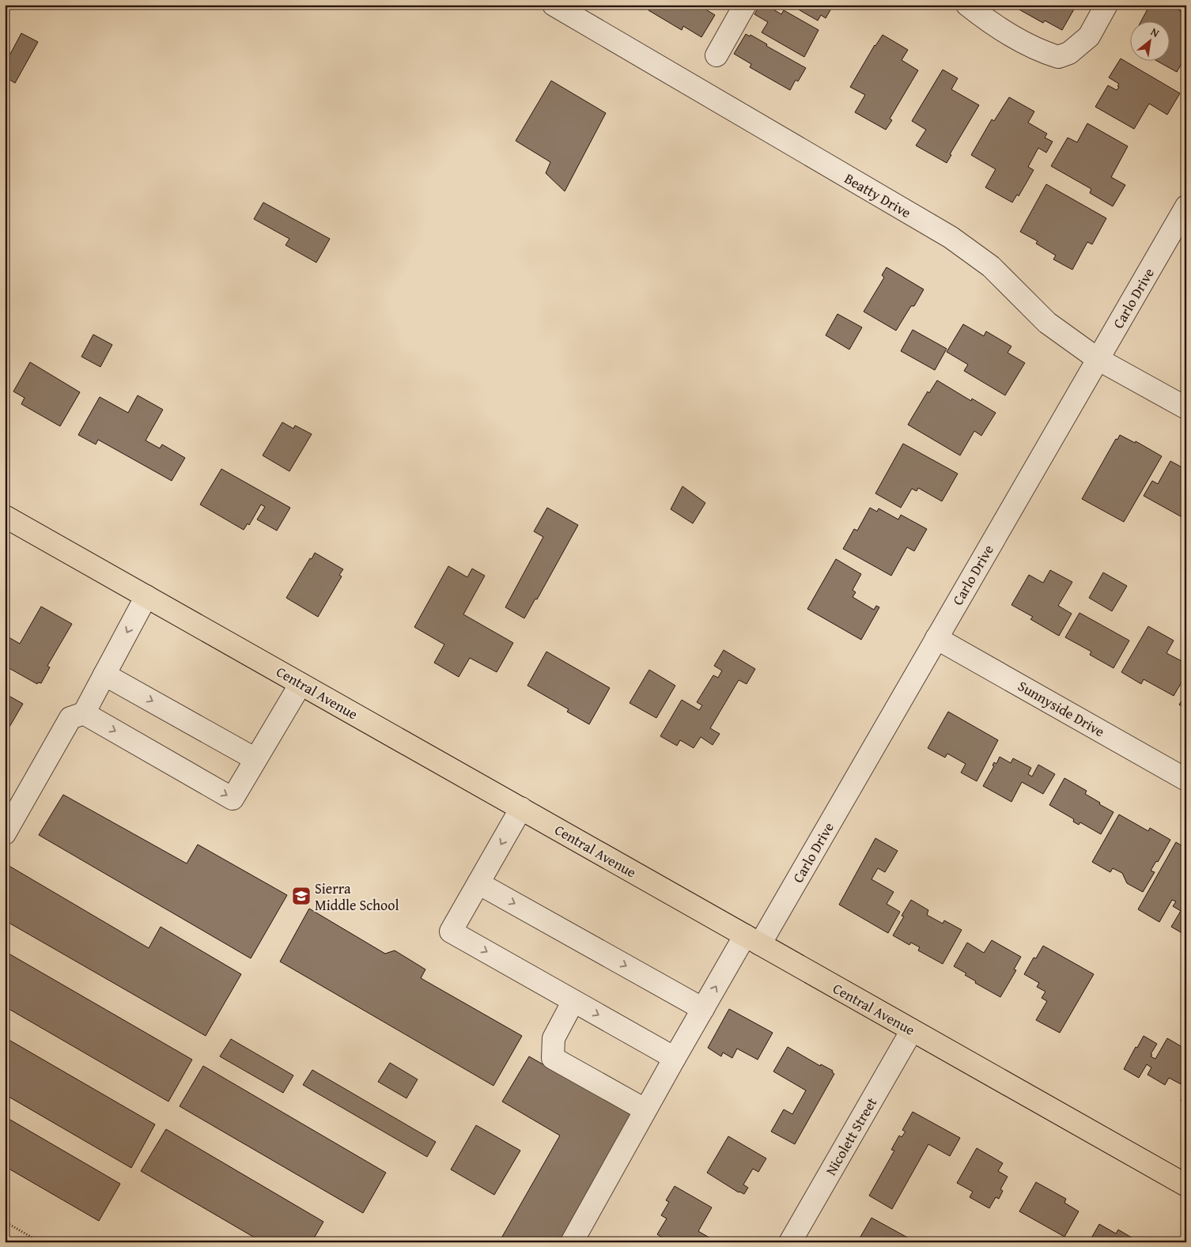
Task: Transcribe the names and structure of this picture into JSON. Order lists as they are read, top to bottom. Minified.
{"streets":{"main road":["Central Avenue"],"street":["Beatty Drive","Carlo Drive","Sunnyside Drive","Nicolett Street"]},"crossings":[["Beatty Drive","Carlo Drive"],["Carlo Drive","Central Avenue"],["Carlo Drive","Sunnyside Drive"],["Central Avenue","Nicolett Street"]],"places":{"school or university":["Sierra Middle School"]},"north":"top right"}
